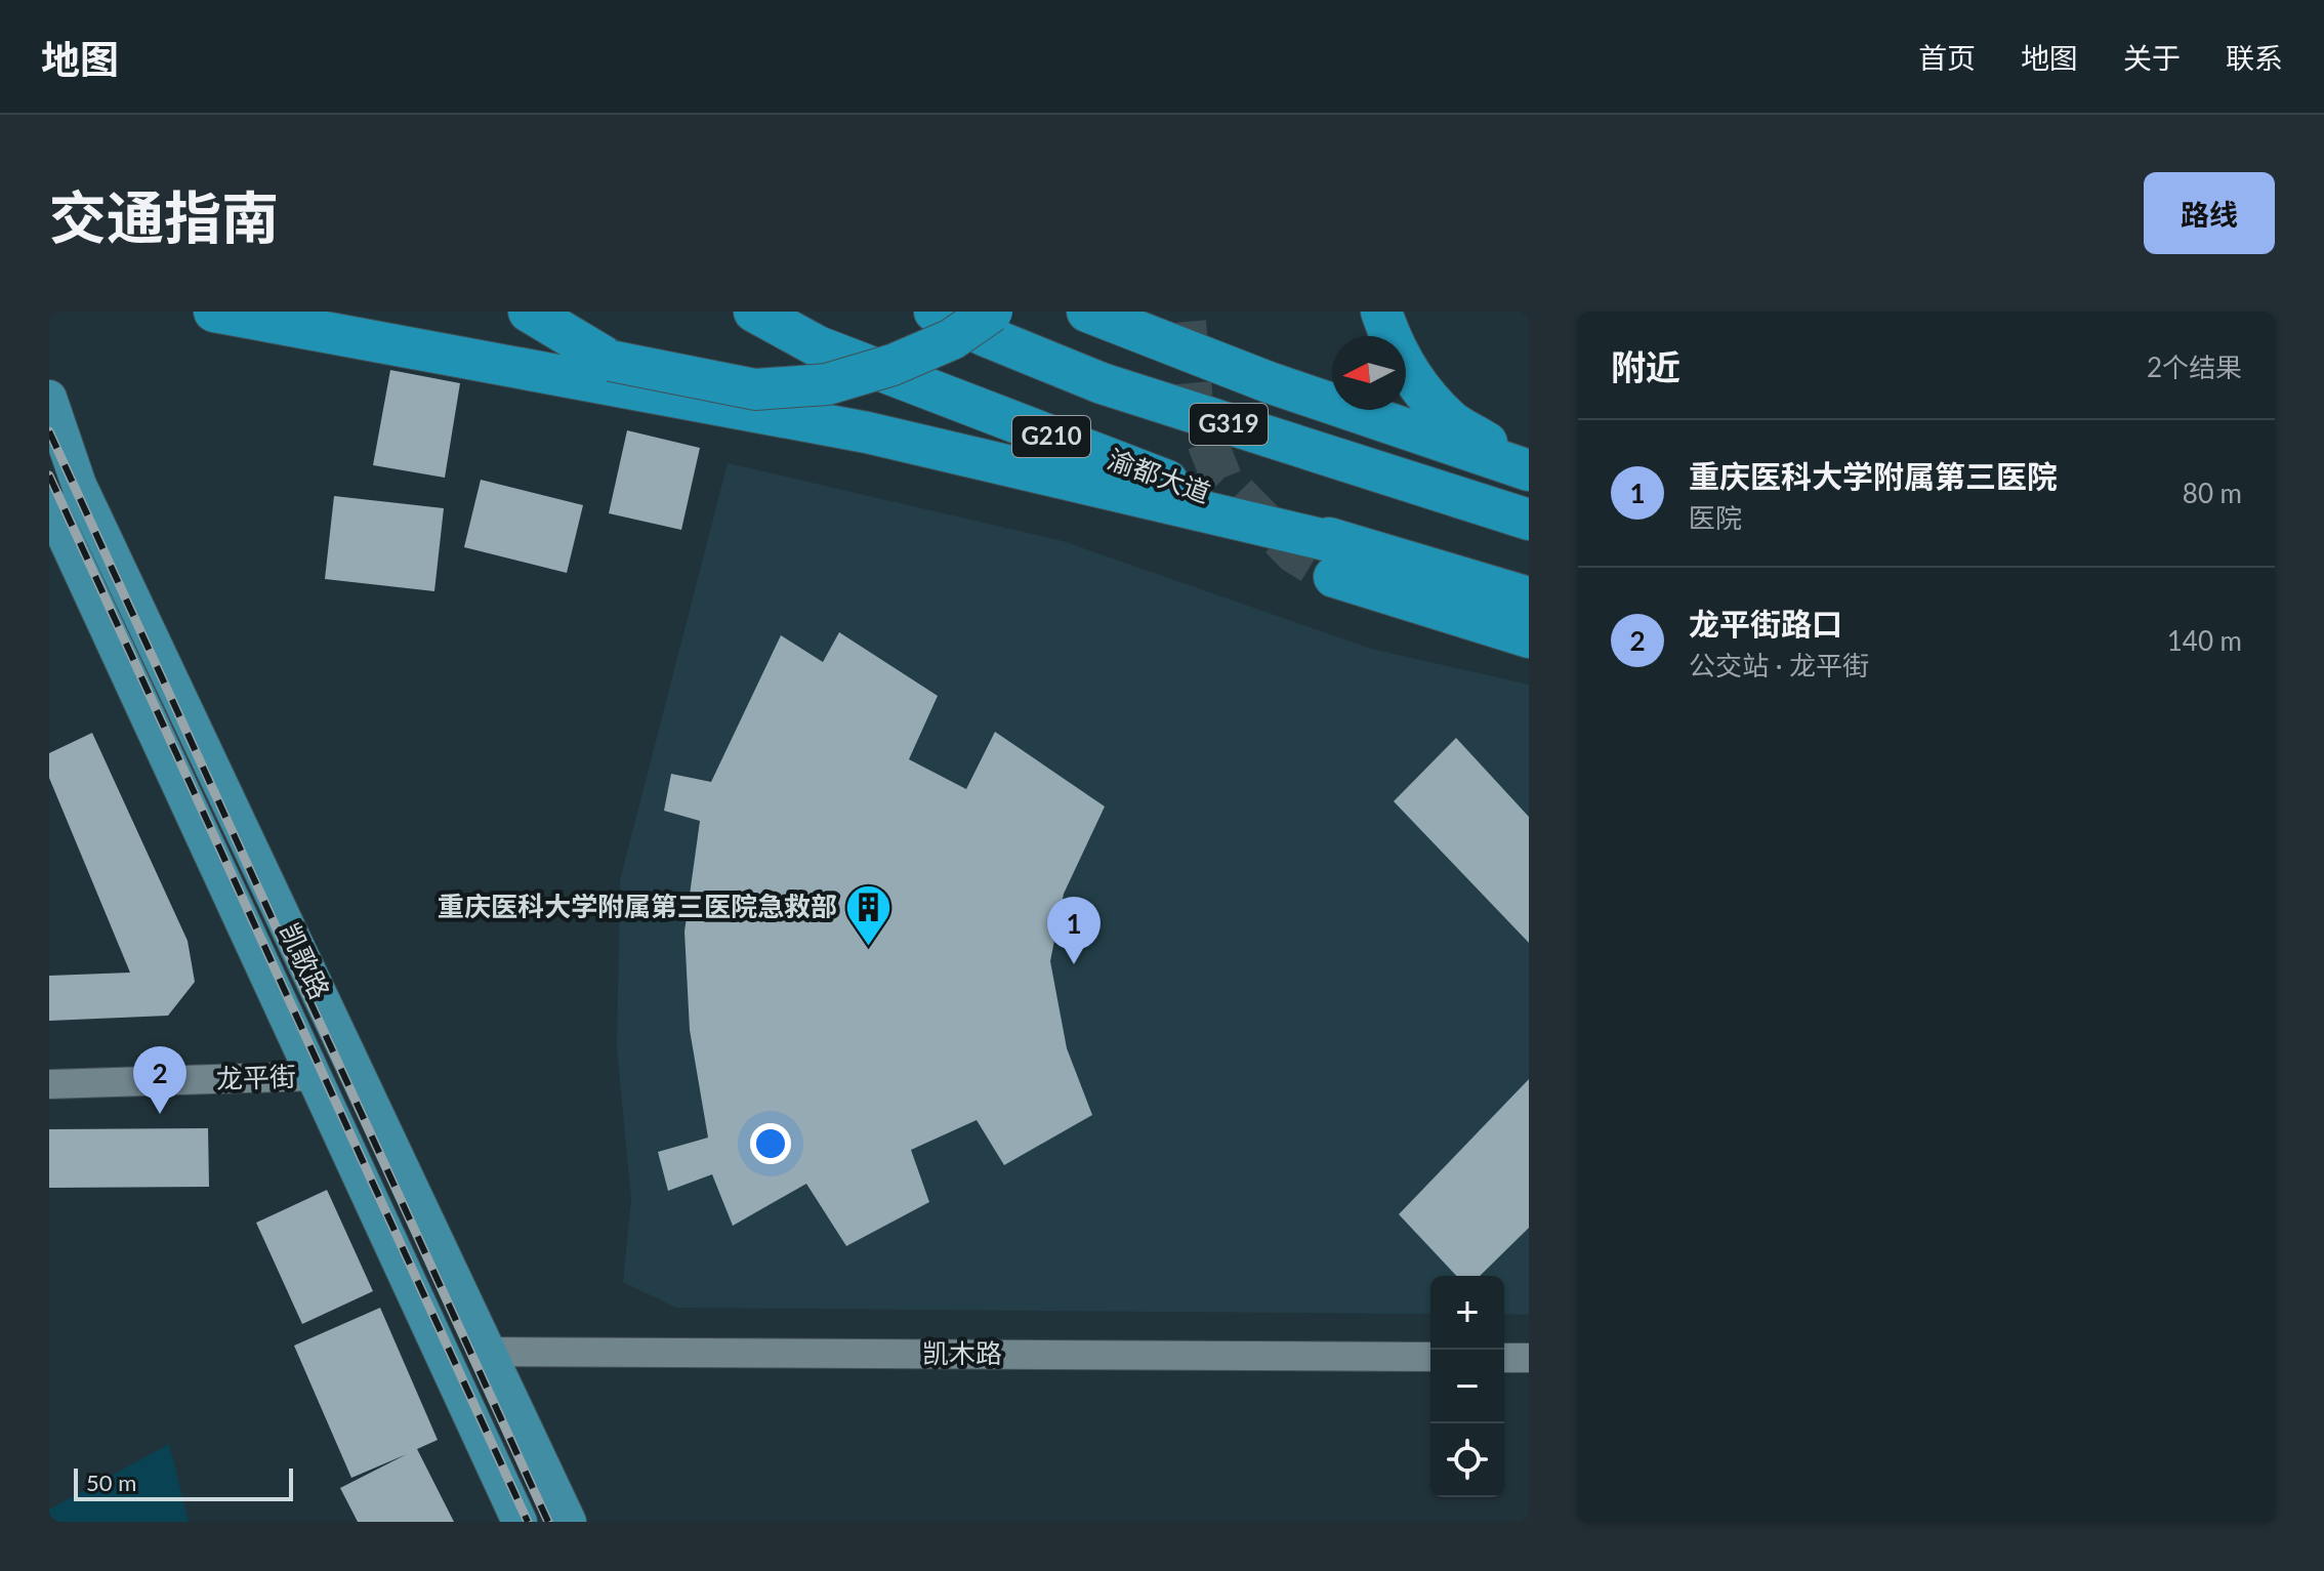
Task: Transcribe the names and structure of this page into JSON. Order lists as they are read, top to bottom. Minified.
{"streets":{"highway":["G319","G210","渝都大道"],"main road":["凯歌路"],"street":["龙平街","凯木路"]},"crossings":[["凯歌路","龙平街"],["凯歌路","凯木路"]],"places":{"building":["重庆医科大学附属第三医院急救部"]},"scale_bar":"50 m","north":"left","page":{"header":"地图","nav":["首页","地图","关于","联系"],"title":"交通指南","buttons":"路线","heading":["附近","2个结果"],"list":[{"mark":"1","name":"重庆医科大学附属第三医院","note":"医院","value":"80 m"},{"mark":"2","name":"龙平街路口","note":"公交站 · 龙平街","value":"140 m"}],"pins":["1","2"],"map_buttons":["+","−"],"scale":"50 m"}}
